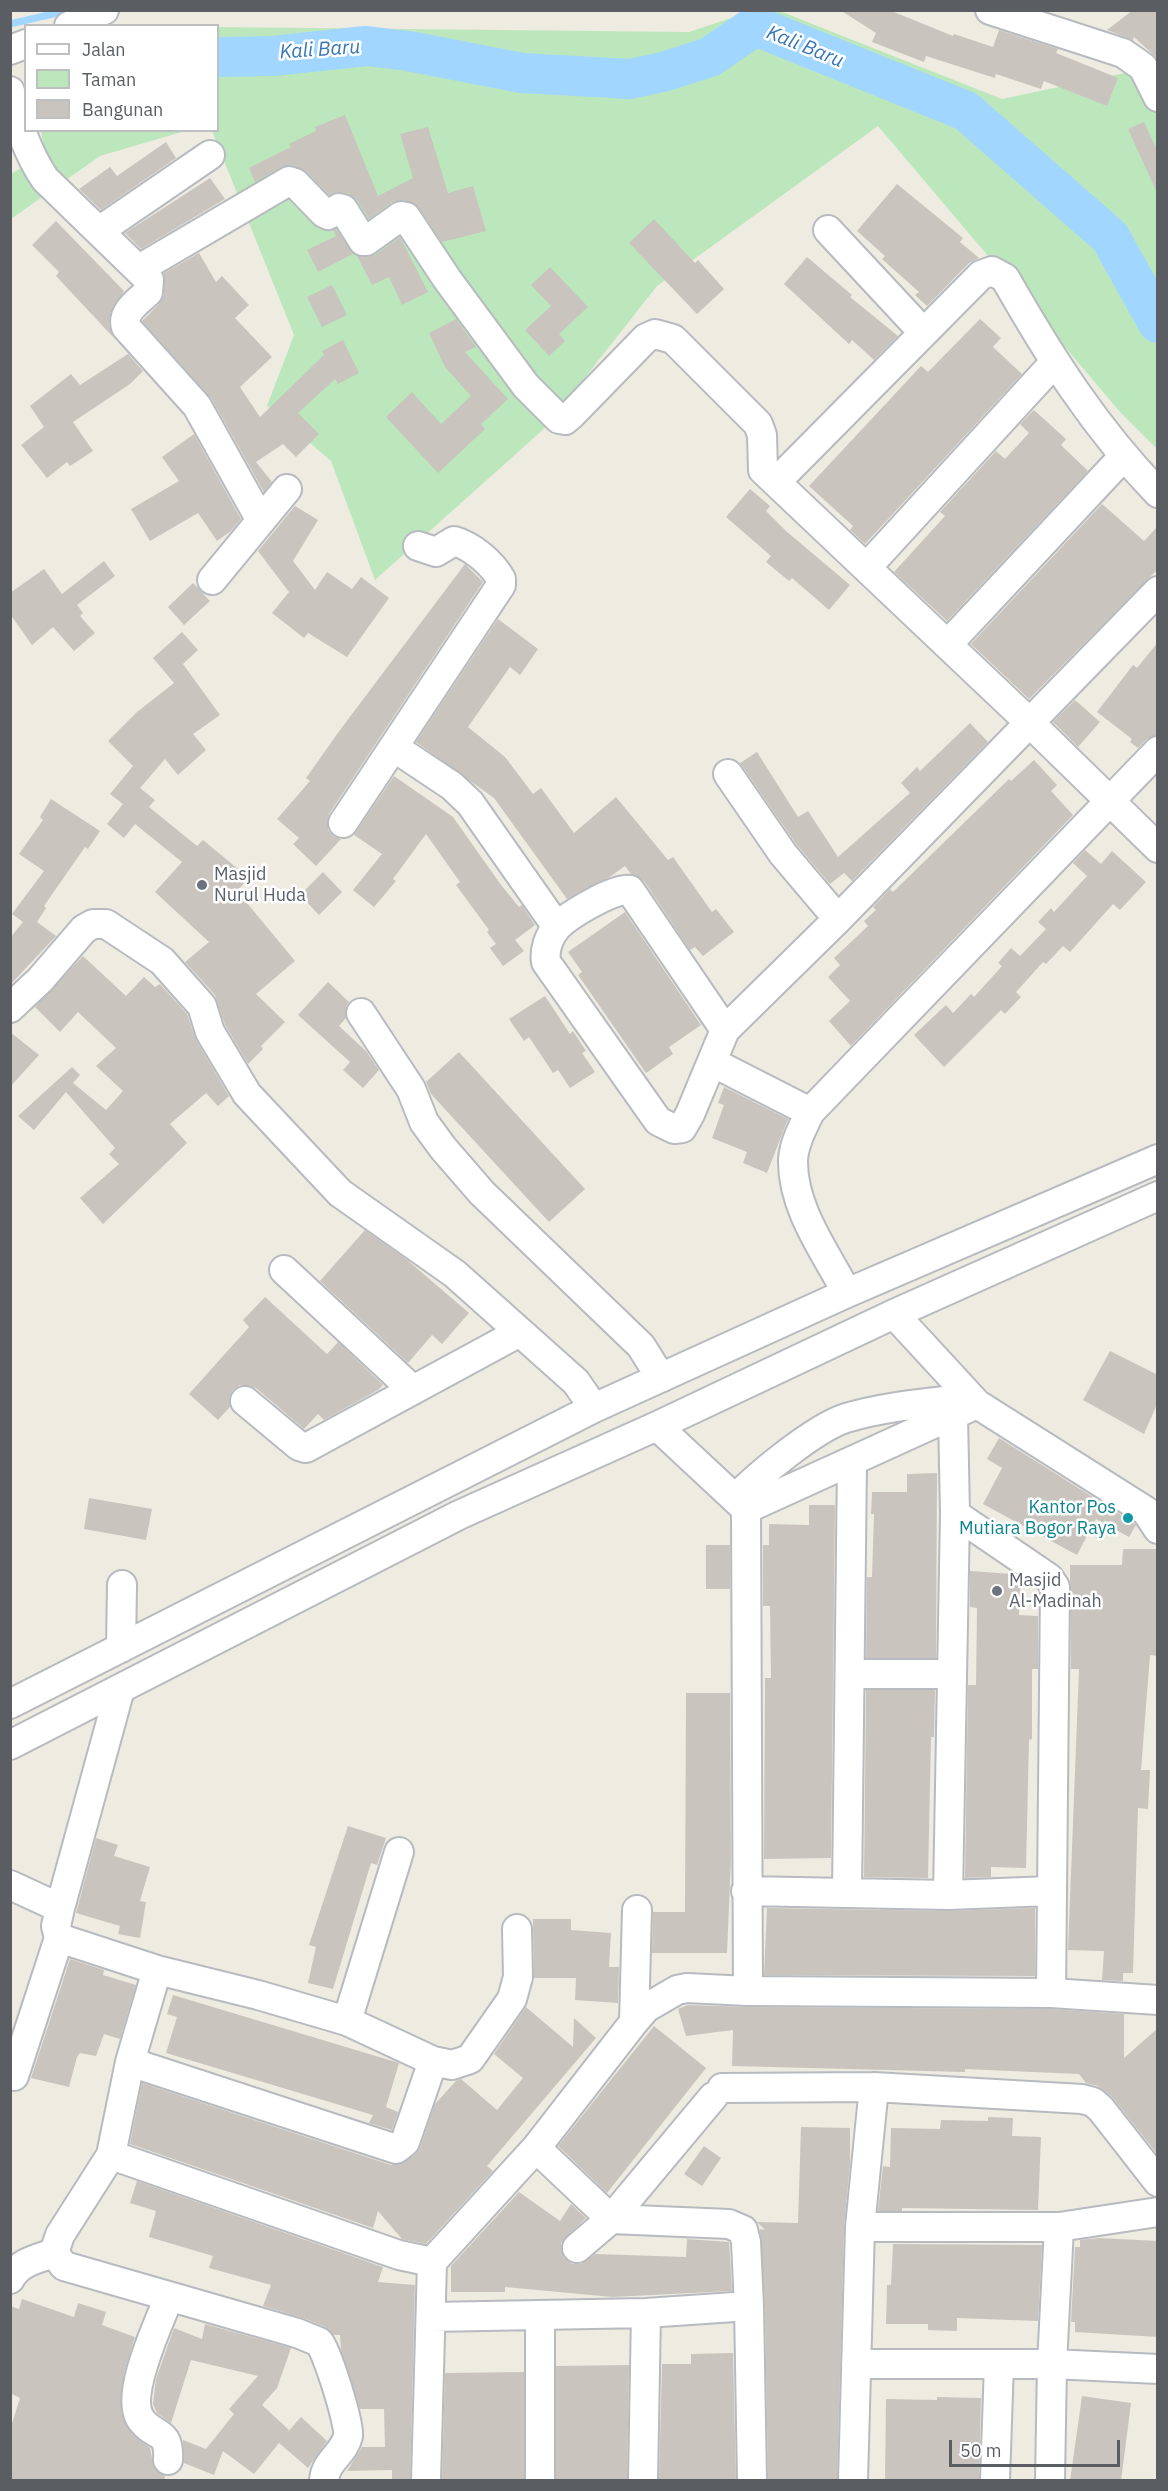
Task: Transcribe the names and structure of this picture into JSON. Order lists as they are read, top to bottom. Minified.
{"water":["Kali Baru"],"places":["Masjid Nurul Huda","Kantor Pos Mutiara Bogor Raya","Masjid Al-Madinah"],"legend":["Jalan","Taman","Bangunan"],"scale_bar":"50 m"}
